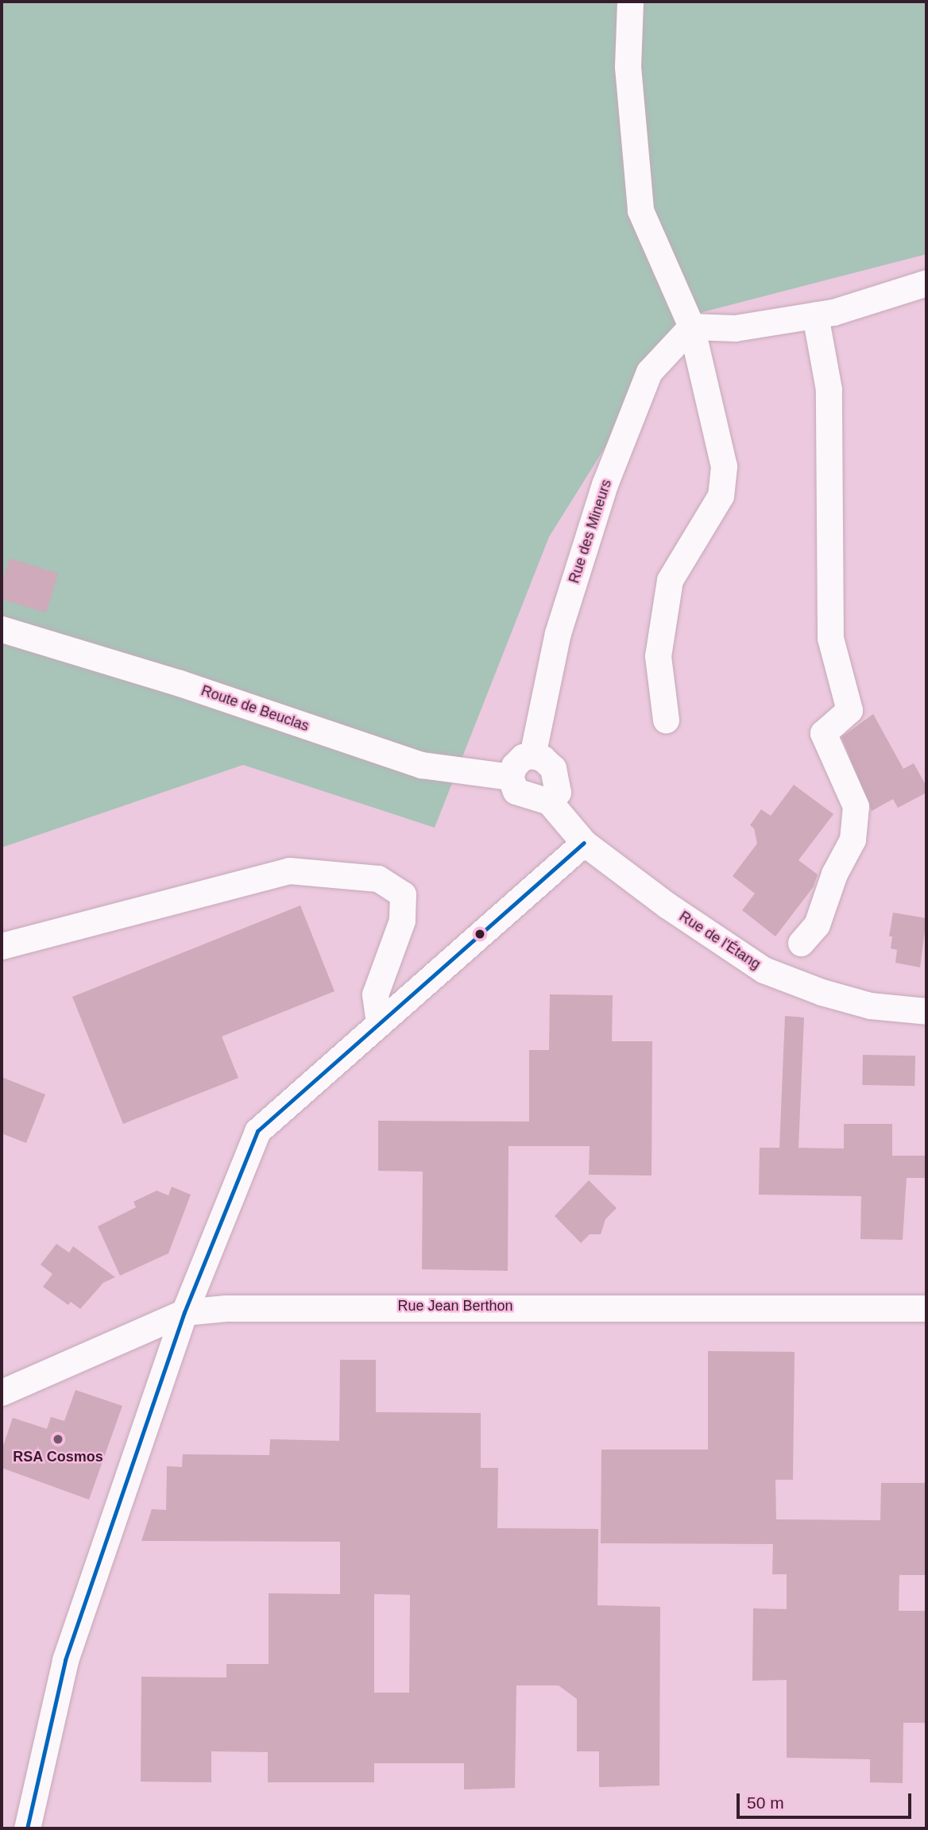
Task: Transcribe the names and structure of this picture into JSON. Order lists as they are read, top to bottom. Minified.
{"streets":{"street":["Rue des Mineurs","Route de Beuclas","Rue de l'Étang","Rue Jean Berthon"]},"crossings":[["Rue des Mineurs","Route de Beuclas"],["Rue des Mineurs","Rue de l'Étang"],["Route de Beuclas","Rue de l'Étang"]],"places":["RSA Cosmos"],"scale_bar":"50 m"}
